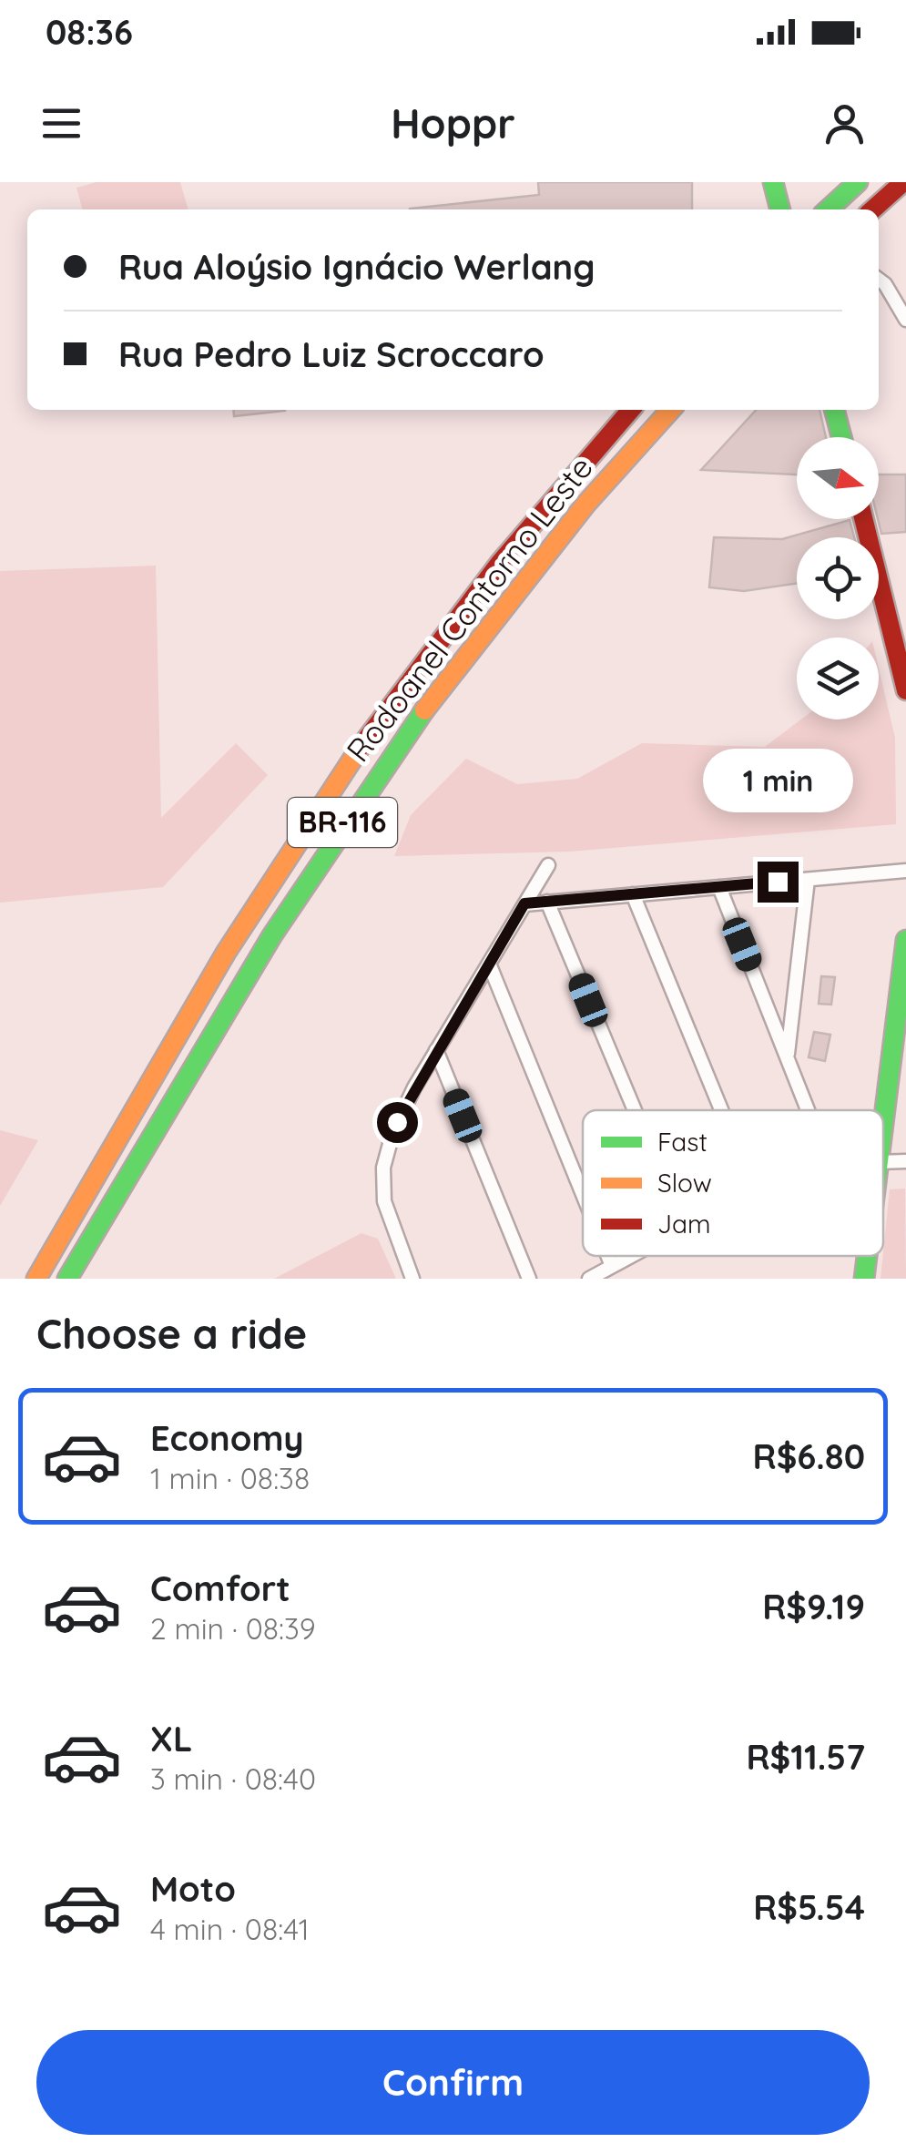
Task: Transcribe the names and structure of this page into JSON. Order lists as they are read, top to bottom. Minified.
{"streets":{"main road":["Rodoanel Contorno Leste","BR-116"]},"legend":["Fast","Slow","Jam"],"north":"right","page":{"status":"08:36","header":"Hoppr","banner":["Rua Aloýsio Ignácio Werlang","Rua Pedro Luiz Scroccaro"],"bubble":"1 min","heading":"Choose a ride","list":[{"name":"Economy","note":"1 min · 08:38","value":"R$6.80"},{"name":"Comfort","note":"2 min · 08:39","value":"R$9.19"},{"name":"XL","note":"3 min · 08:40","value":"R$11.57"},{"name":"Moto","note":"4 min · 08:41","value":"R$5.54"}],"buttons":"Confirm"}}
